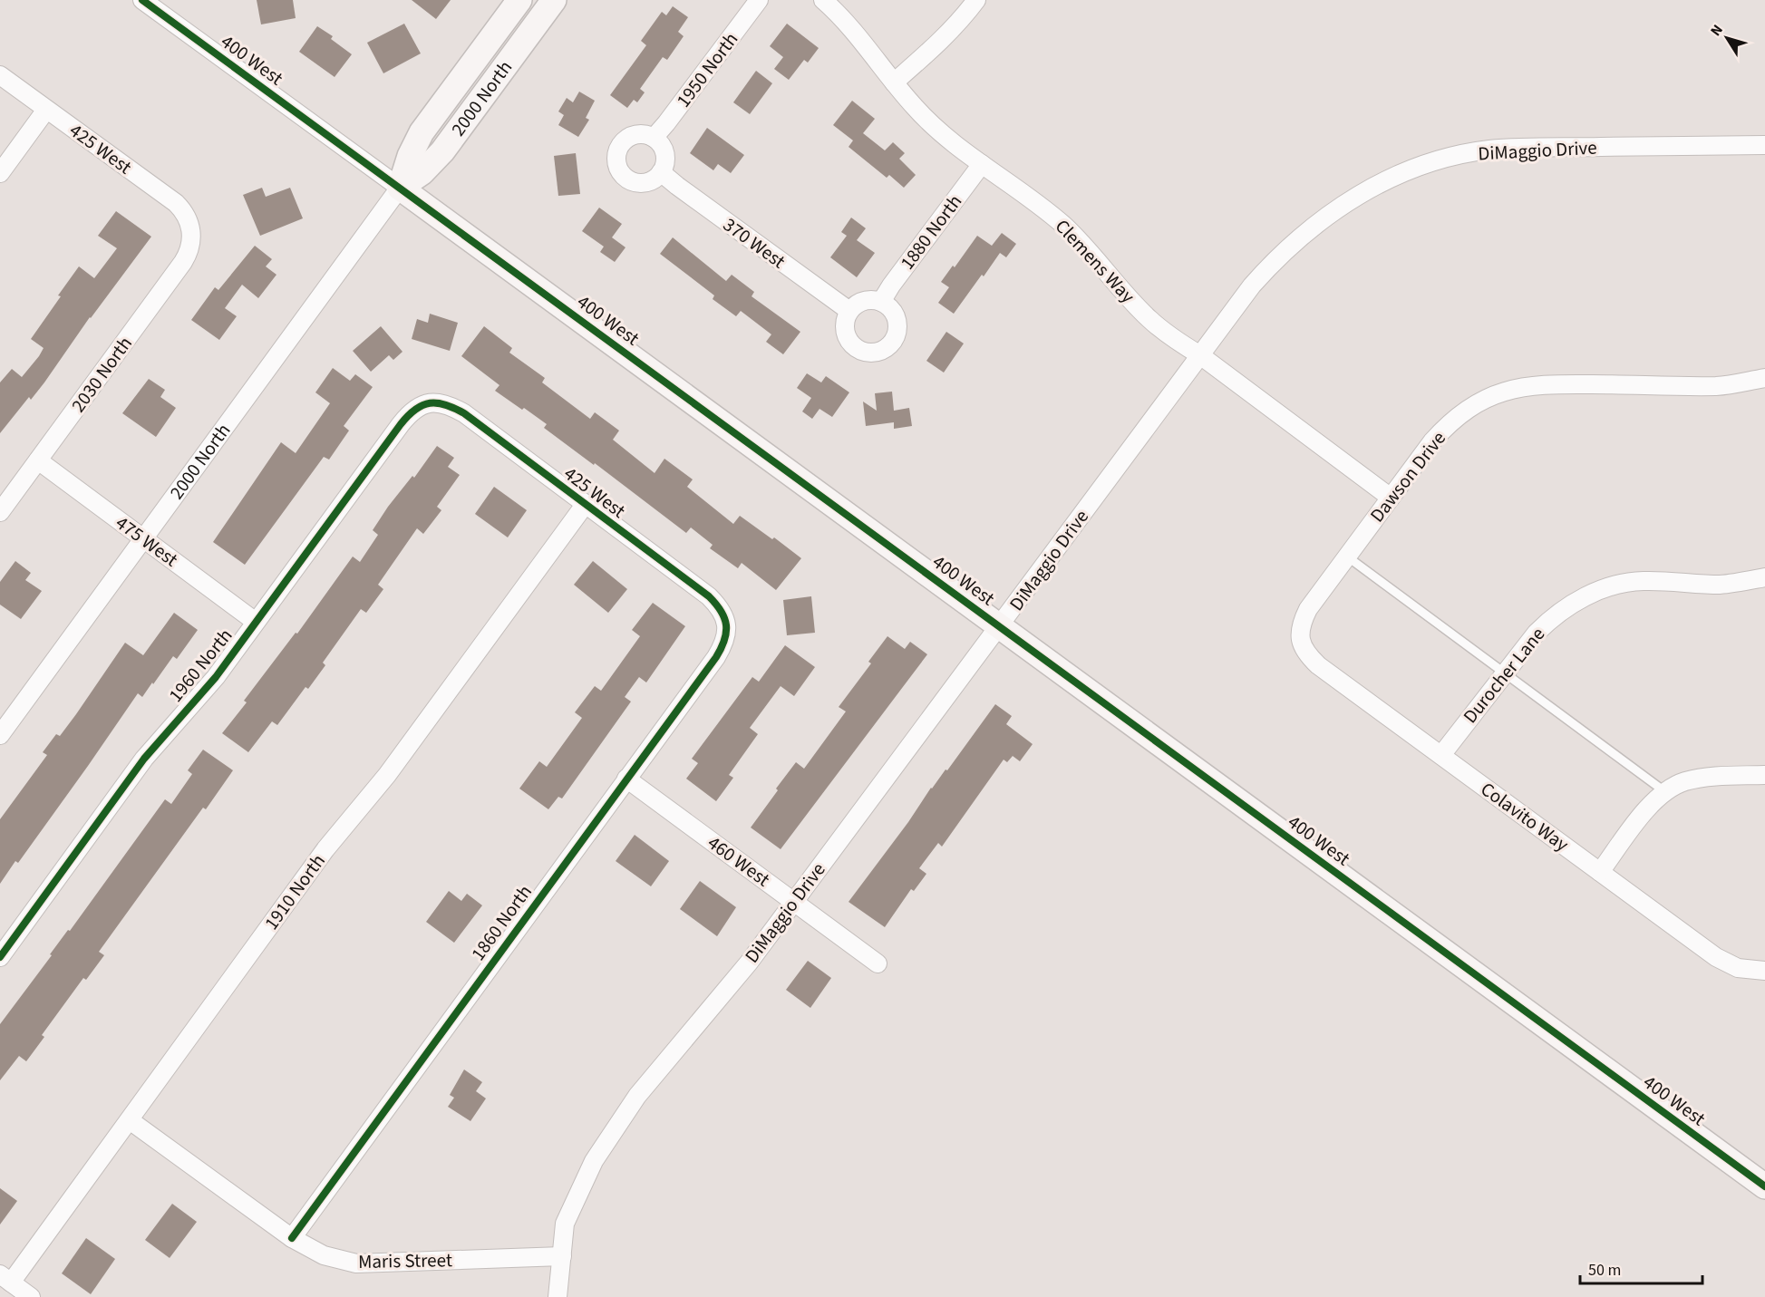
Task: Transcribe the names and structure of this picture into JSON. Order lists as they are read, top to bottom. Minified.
{"streets":{"street":["400 West","1950 North","2000 North","425 West","DiMaggio Drive","1880 North","370 West","Clemens Way","2030 North","Dawson Drive","475 West","1960 North","Durocher Lane","Colavito Way","460 West","1910 North","1860 North","Maris Street"]},"crossings":[["400 West","2000 North"],["400 West","DiMaggio Drive"],["1950 North","370 West"],["2000 North","475 West"],["425 West","2030 North"],["425 West","1960 North"],["425 West","1910 North"],["425 West","1860 North"],["DiMaggio Drive","Clemens Way"],["DiMaggio Drive","460 West"],["DiMaggio Drive","Maris Street"],["1880 North","370 West"],["1880 North","Clemens Way"],["Clemens Way","Dawson Drive"],["2030 North","475 West"],["Dawson Drive","Colavito Way"],["475 West","1960 North"],["Durocher Lane","Colavito Way"],["460 West","1860 North"],["1910 North","Maris Street"],["1860 North","Maris Street"]],"scale_bar":"50 m","north":"top left"}
